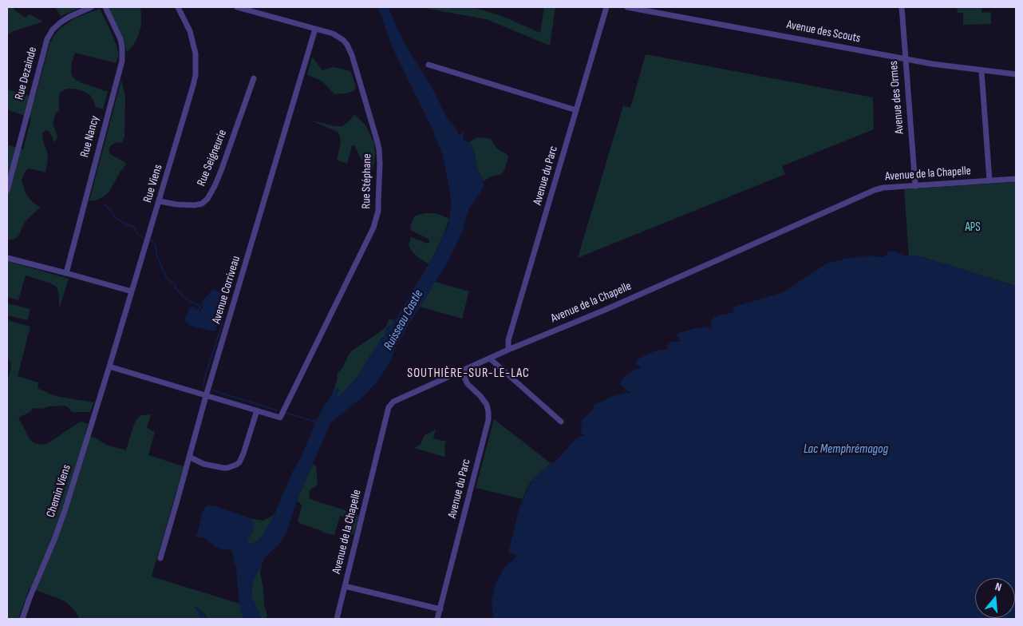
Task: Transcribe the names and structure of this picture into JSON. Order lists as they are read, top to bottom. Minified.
{"streets":{"street":["Avenue des Scouts","Rue Dezainde","Avenue des Ormes","Rue Nancy","Rue Seigneurie","Avenue de la Chapelle","Avenue du Parc","Rue Stéphane","Rue Viens","Avenue Corriveau","Chemin Viens"]},"crossings":[["Avenue des Scouts","Avenue des Ormes"],["Avenue des Ormes","Avenue de la Chapelle"],["Rue Seigneurie","Rue Viens"],["Avenue de la Chapelle","Avenue du Parc"],["Rue Stéphane","Avenue Corriveau"],["Rue Viens","Chemin Viens"]],"districts":["SOUTHIÈRE-SUR-LE-LAC"],"water":["Ruisseau Castle","Lac Memphrémagog"],"parks":["APS"],"north":"top"}
